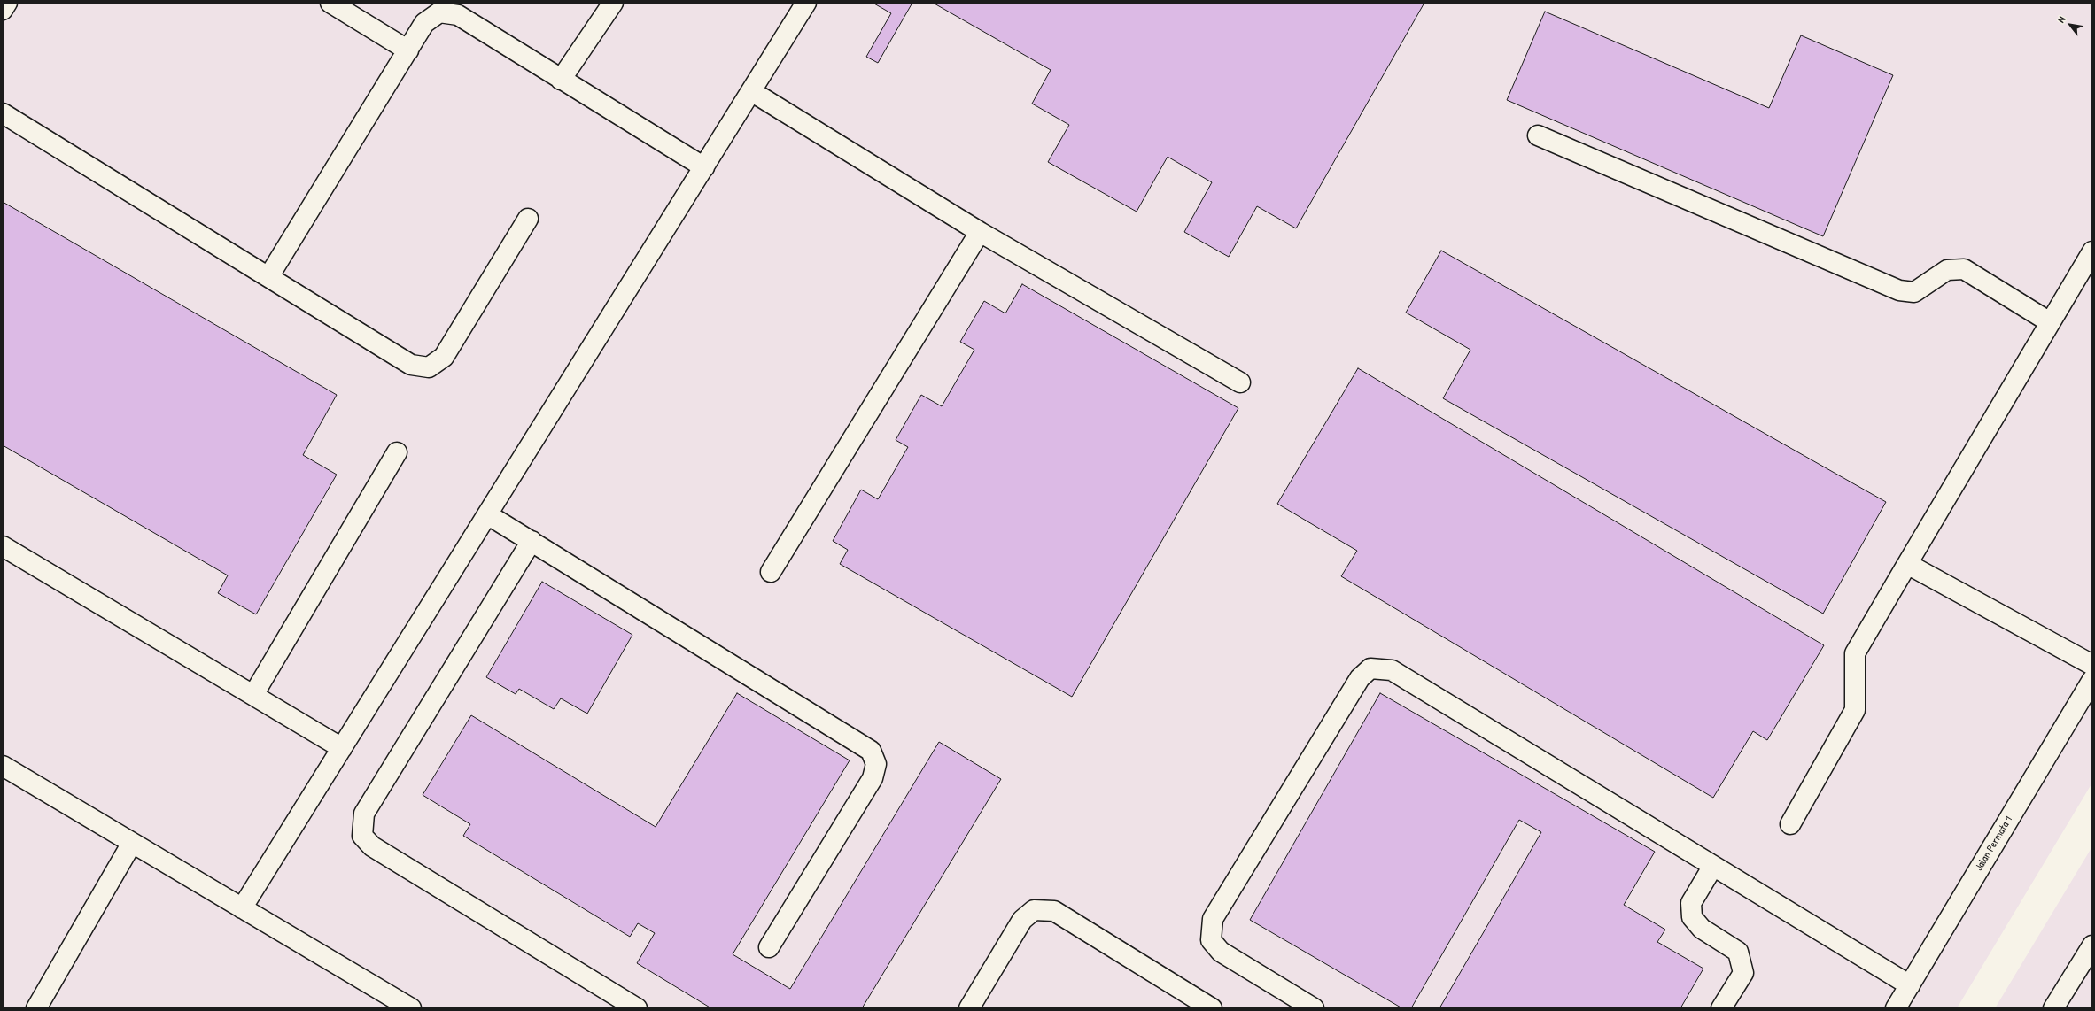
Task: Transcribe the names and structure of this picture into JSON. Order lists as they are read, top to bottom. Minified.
{"streets":{"street":["Jalan Permata 1"]},"north":"top left"}
